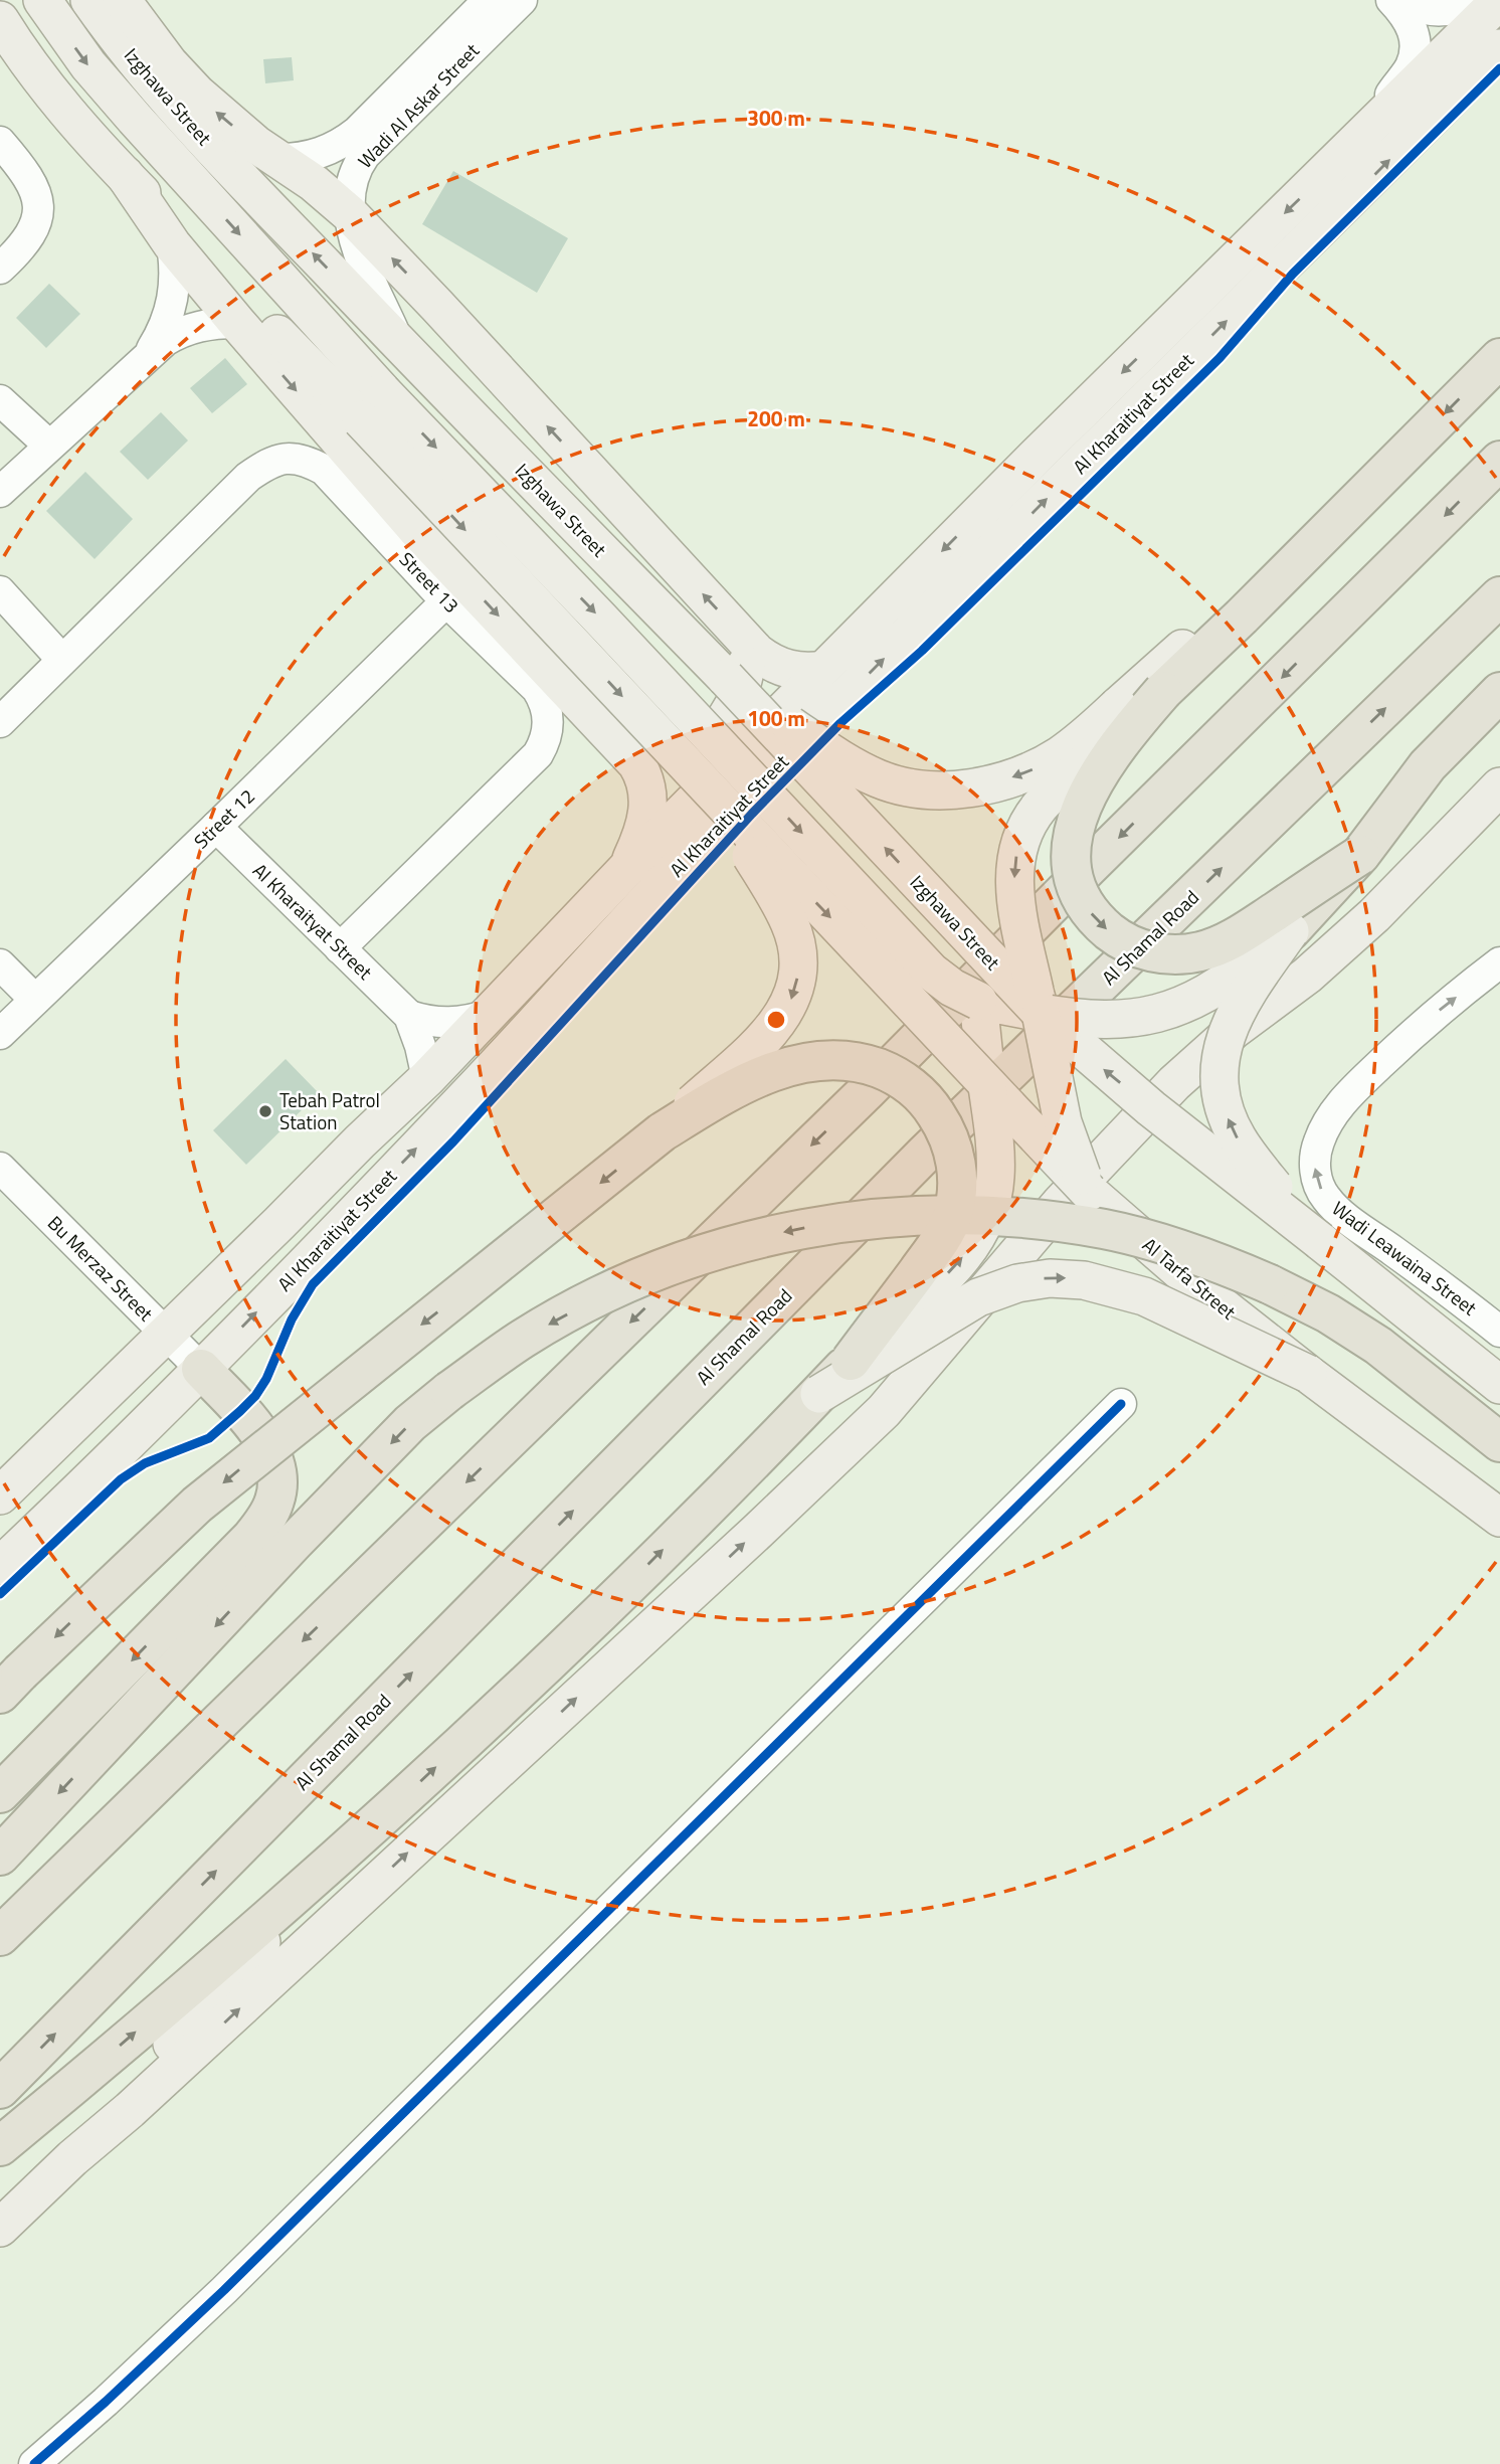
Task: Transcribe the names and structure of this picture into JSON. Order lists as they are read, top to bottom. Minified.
{"streets":{"highway":["Al Shamal Road"],"main road":["Izghawa Street","Al Kharaitiyat Street","Al Tarfa Street"],"street":["Wadi Al Askar Street","Street 13","Street 12","Al Kharaityat Street","Wadi Leawaina Street","Bu Merzaz Street"]},"crossings":[["Izghawa Street","Wadi Al Askar Street"],["Al Kharaitiyat Street","Al Kharaityat Street"],["Al Kharaitiyat Street","Bu Merzaz Street"],["Street 13","Street 12"],["Street 13","Al Kharaityat Street"],["Street 12","Al Kharaityat Street"]],"places":["Tebah Patrol Station"],"rings":["300 m","200 m","100 m"]}
